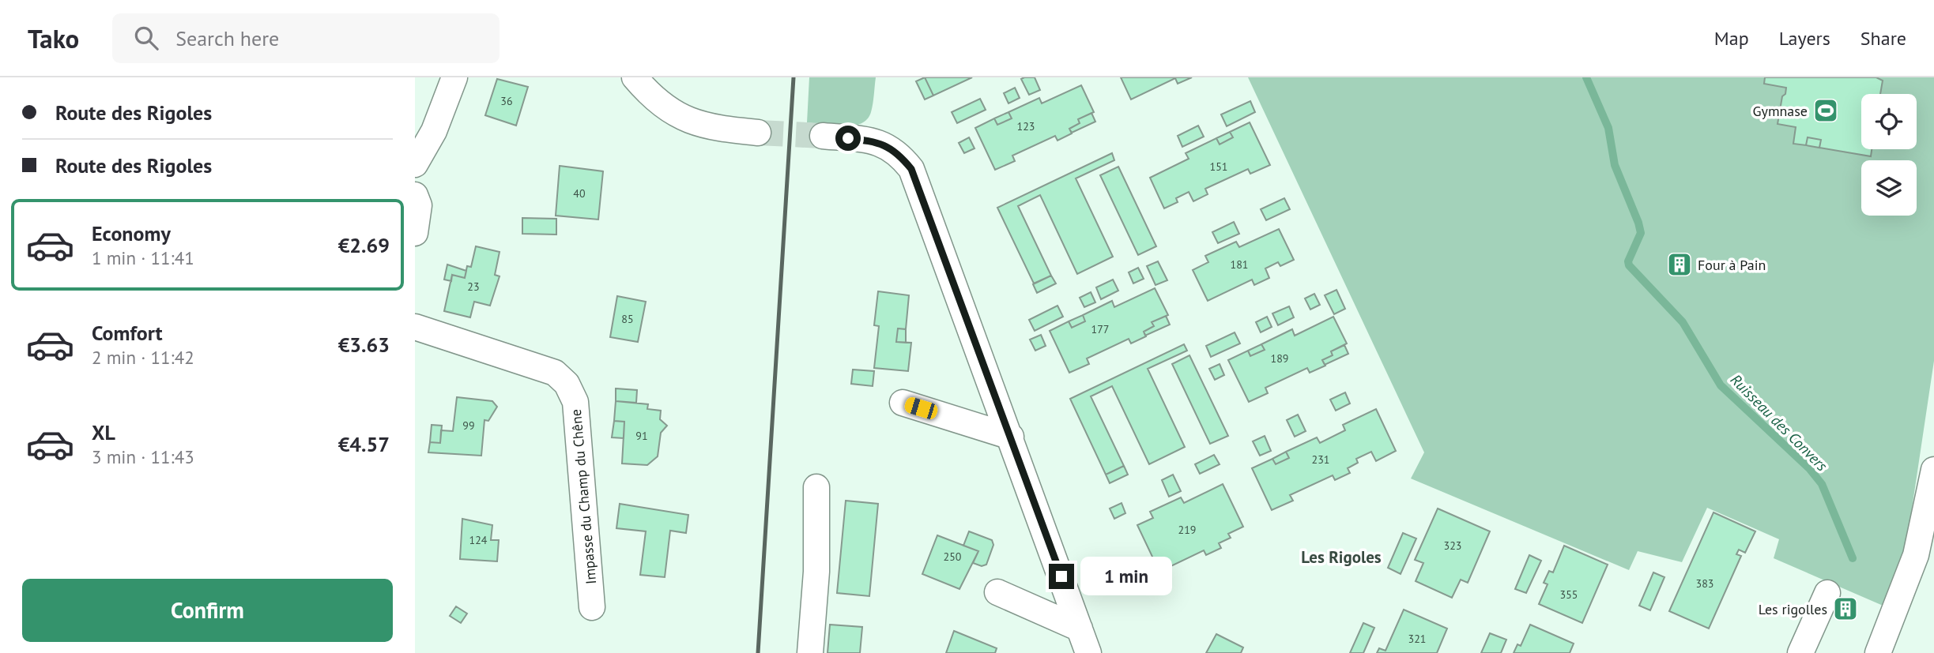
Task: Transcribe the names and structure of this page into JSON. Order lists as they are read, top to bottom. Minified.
{"streets":{"street":["Impasse du Champ du Chêne"]},"districts":["Les Rigoles"],"water":["Ruisseau des Convers"],"places":{"sports":["Gymnase"],"building":["Four à Pain","Les rigolles"]},"house_numbers":["36","123","151","40","181","23","85","177","189","99","91","231","219","124","323","250","383","355","321"],"page":{"header":"Tako","search":"Search here","nav":["Map","Layers","Share"],"banner":["Route des Rigoles","Route des Rigoles"],"list":[{"name":"Economy","note":"1 min · 11:41","value":"€2.69"},{"name":"Comfort","note":"2 min · 11:42","value":"€3.63"},{"name":"XL","note":"3 min · 11:43","value":"€4.57"}],"bubble":"1 min","buttons":"Confirm"}}
